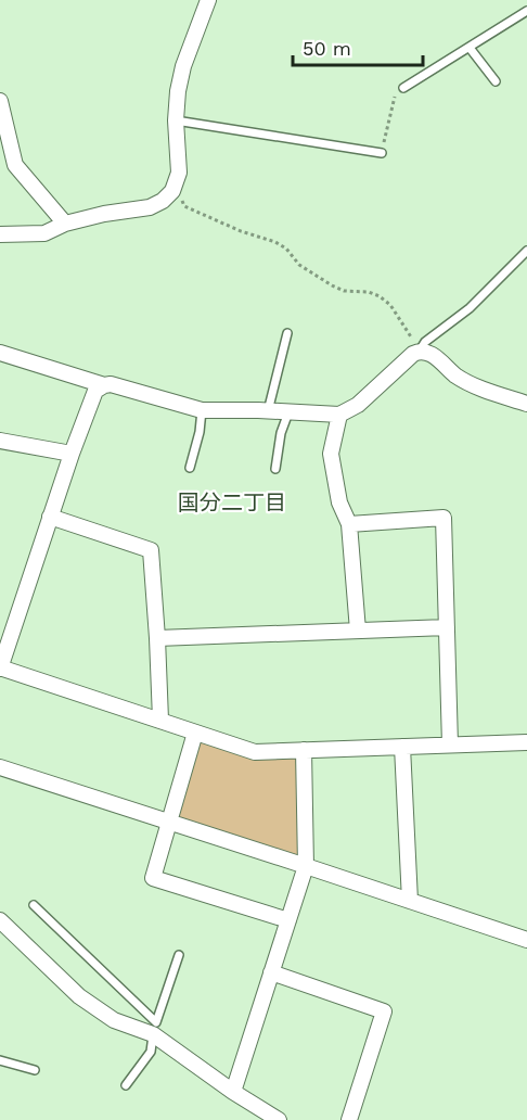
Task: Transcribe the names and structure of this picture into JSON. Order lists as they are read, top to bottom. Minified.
{"districts":["国分二丁目"],"scale_bar":"50 m"}
